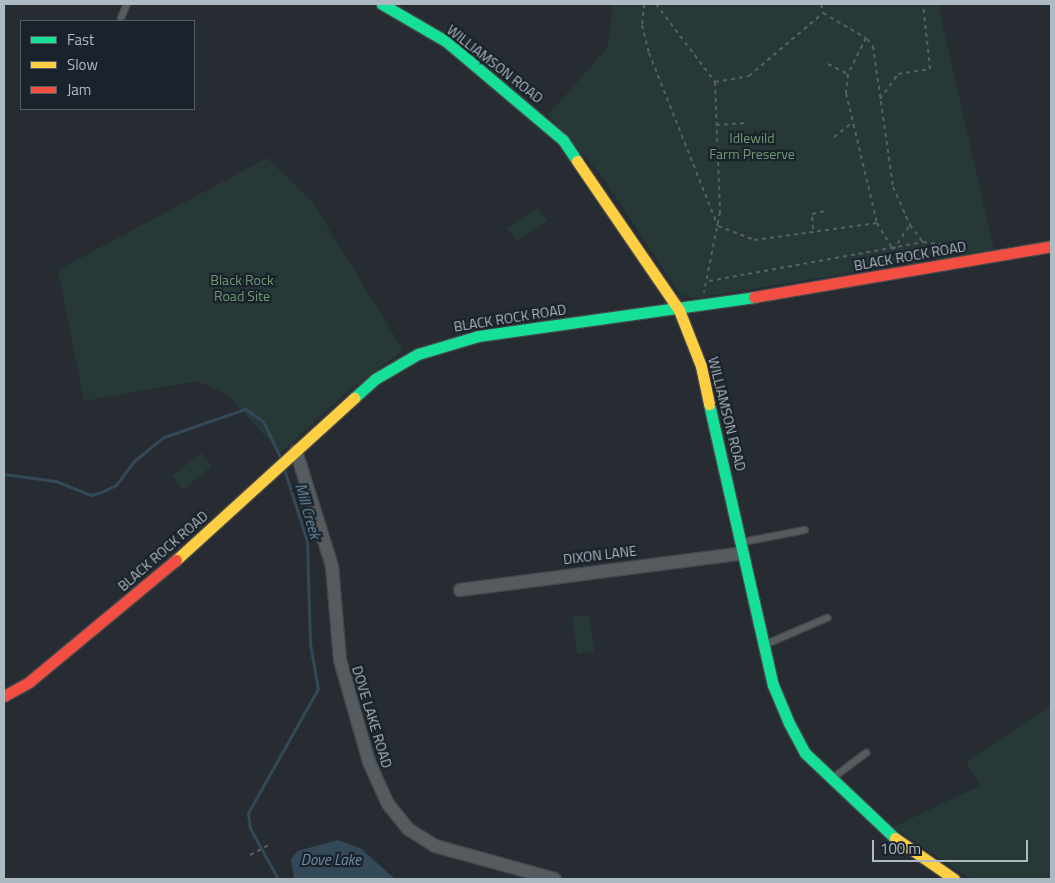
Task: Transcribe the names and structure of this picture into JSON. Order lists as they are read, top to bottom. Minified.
{"streets":{"street":["WILLIAMSON ROAD","BLACK ROCK ROAD","DIXON LANE","DOVE LAKE ROAD"]},"crossings":[["WILLIAMSON ROAD","BLACK ROCK ROAD"],["WILLIAMSON ROAD","DIXON LANE"],["BLACK ROCK ROAD","DOVE LAKE ROAD"]],"water":["Mill Creek","Dove Lake"],"parks":["Idlewild Farm Preserve","Black Rock Road Site"],"legend":["Fast","Slow","Jam"],"scale_bar":"100 m"}
